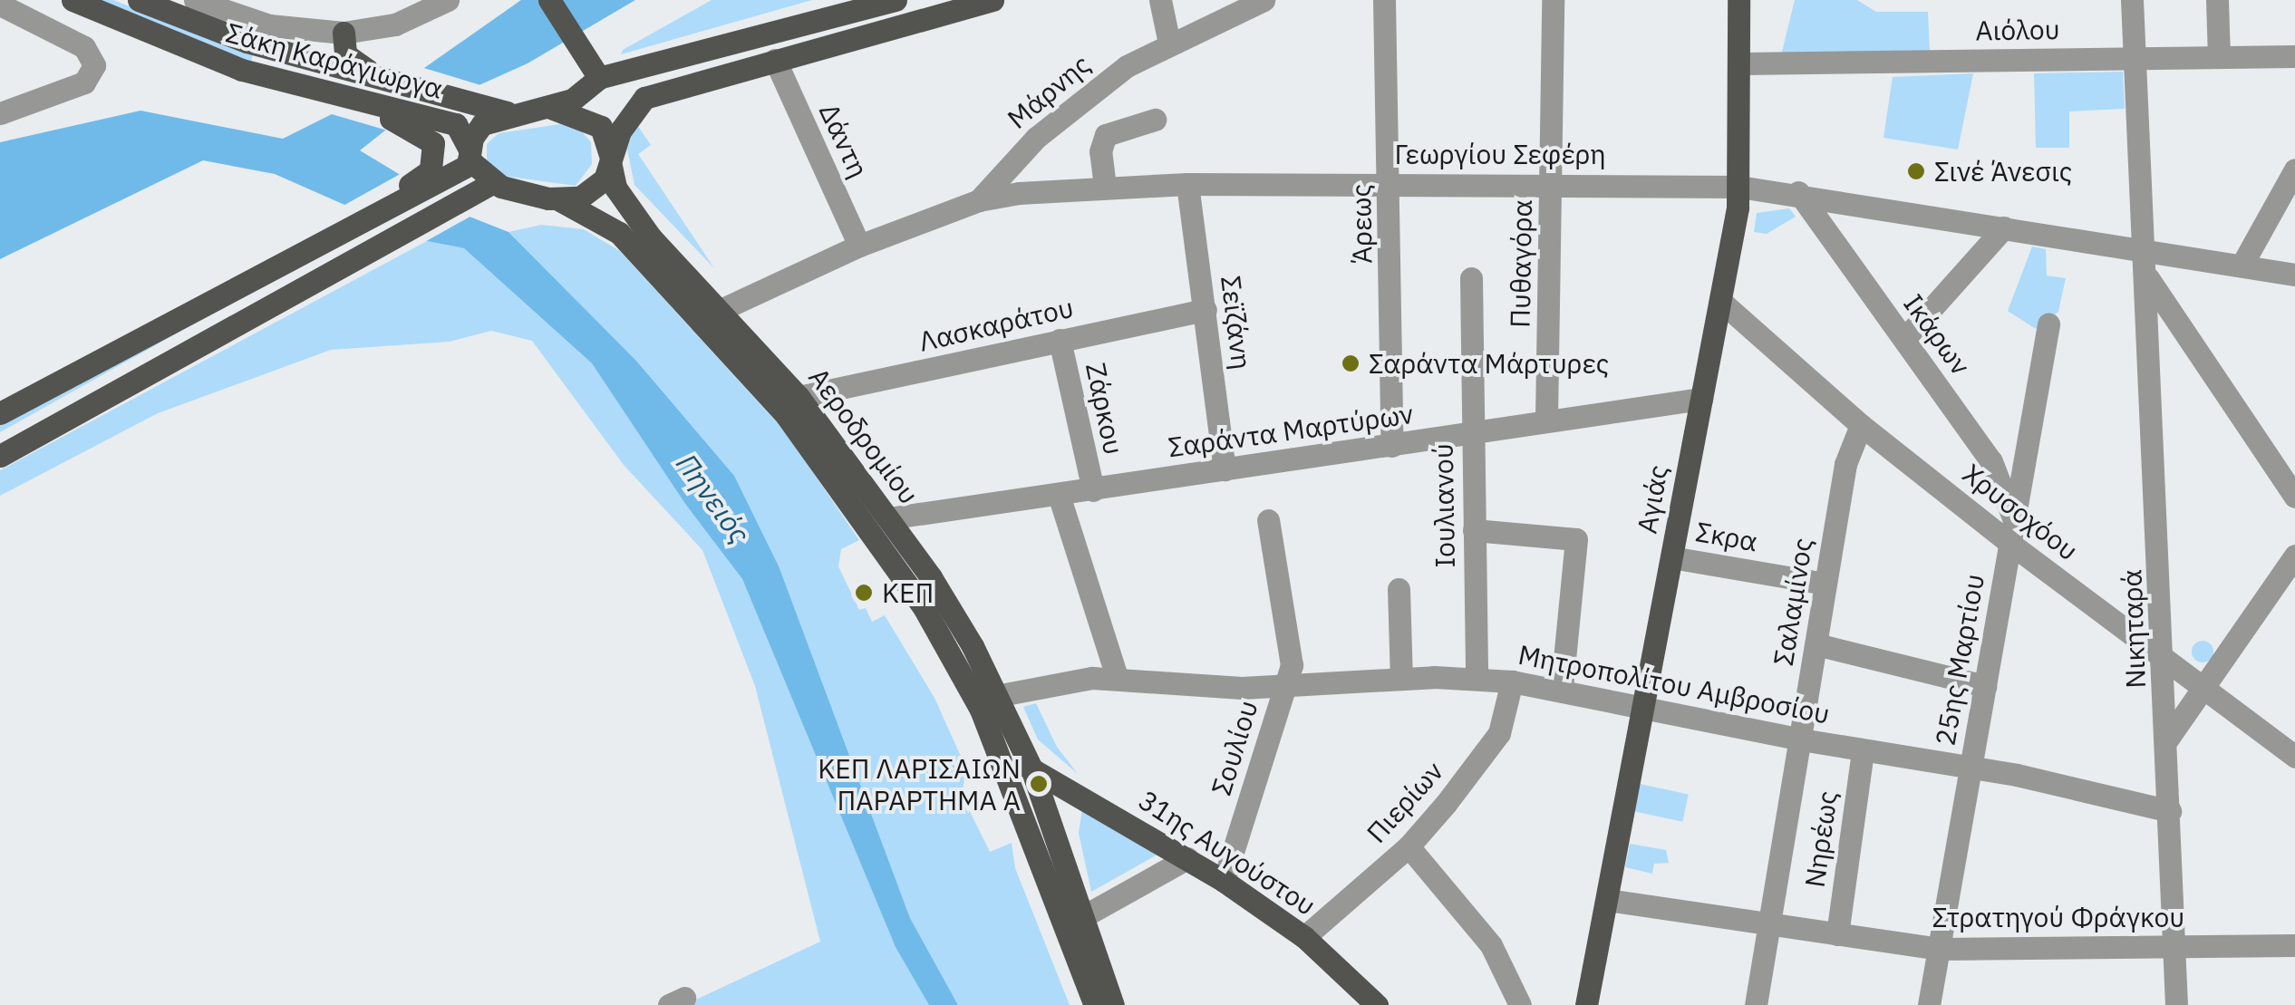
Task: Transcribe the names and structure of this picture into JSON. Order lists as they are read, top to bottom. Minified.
{"streets":{"main road":["Σάκη Καράγιωργα","Αεροδρομίου","Αγιάς","31ης Αυγούστου"],"street":["Αιόλου","Μάρνης","Δάντη","Γεωργίου Σεφέρη","Άρεως","Πυθαγόρα","Σεϊζάνη","Λασκαράτου","Ικάρων","Ζάρκου","Σαράντα Μαρτύρων","Ιουλιανού","Χρυσοχόου","Σκρα","Σαλαμίνος","Νικηταρά","25ης Μαρτίου","Μητροπολίτου Αμβροσίου","Σουλίου","Πιερίων","Νηρέως","Στρατηγού Φράγκου"]},"crossings":[["Αιόλου","Αγιάς"],["Αιόλου","Νικηταρά"],["Σάκη Καράγιωργα","Αεροδρομίου"],["Μάρνης","Γεωργίου Σεφέρη"],["Δάντη","Γεωργίου Σεφέρη"],["Γεωργίου Σεφέρη","Άρεως"],["Γεωργίου Σεφέρη","Πυθαγόρα"],["Γεωργίου Σεφέρη","Σεϊζάνη"],["Γεωργίου Σεφέρη","Ικάρων"],["Γεωργίου Σεφέρη","Αεροδρομίου"],["Γεωργίου Σεφέρη","Αγιάς"],["Γεωργίου Σεφέρη","Νικηταρά"],["Άρεως","Σαράντα Μαρτύρων"],["Πυθαγόρα","Σαράντα Μαρτύρων"],["Σεϊζάνη","Λασκαράτου"],["Σεϊζάνη","Σαράντα Μαρτύρων"],["Λασκαράτου","Ζάρκου"],["Λασκαράτου","Αεροδρομίου"],["Ικάρων","25ης Μαρτίου"],["Ζάρκου","Σαράντα Μαρτύρων"],["Σαράντα Μαρτύρων","Αεροδρομίου"],["Σαράντα Μαρτύρων","Αγιάς"],["Σαράντα Μαρτύρων","Ιουλιανού"],["Αεροδρομίου","Μητροπολίτου Αμβροσίου"],["Αεροδρομίου","31ης Αυγούστου"],["Αγιάς","Χρυσοχόου"],["Αγιάς","Σκρα"],["Αγιάς","Μητροπολίτου Αμβροσίου"],["Αγιάς","Στρατηγού Φράγκου"],["Ιουλιανού","Μητροπολίτου Αμβροσίου"],["Χρυσοχόου","Σαλαμίνος"],["Χρυσοχόου","Νικηταρά"],["Χρυσοχόου","25ης Μαρτίου"],["Σκρα","Σαλαμίνος"],["Σαλαμίνος","Μητροπολίτου Αμβροσίου"],["Σαλαμίνος","Στρατηγού Φράγκου"],["Νικηταρά","Μητροπολίτου Αμβροσίου"],["Νικηταρά","Στρατηγού Φράγκου"],["25ης Μαρτίου","Μητροπολίτου Αμβροσίου"],["25ης Μαρτίου","Στρατηγού Φράγκου"],["Μητροπολίτου Αμβροσίου","Σουλίου"],["Μητροπολίτου Αμβροσίου","Πιερίων"],["Μητροπολίτου Αμβροσίου","Νηρέως"],["Σουλίου","31ης Αυγούστου"],["Πιερίων","31ης Αυγούστου"],["Νηρέως","Στρατηγού Φράγκου"]],"water":["Πηνειός"],"places":["Σινέ Άνεσις","Σαράντα Μάρτυρες","ΚΕΠ","ΚΕΠ ΛΑΡΙΣΑΙΩΝ ΠΑΡΑΡΤΗΜΑ A"]}
